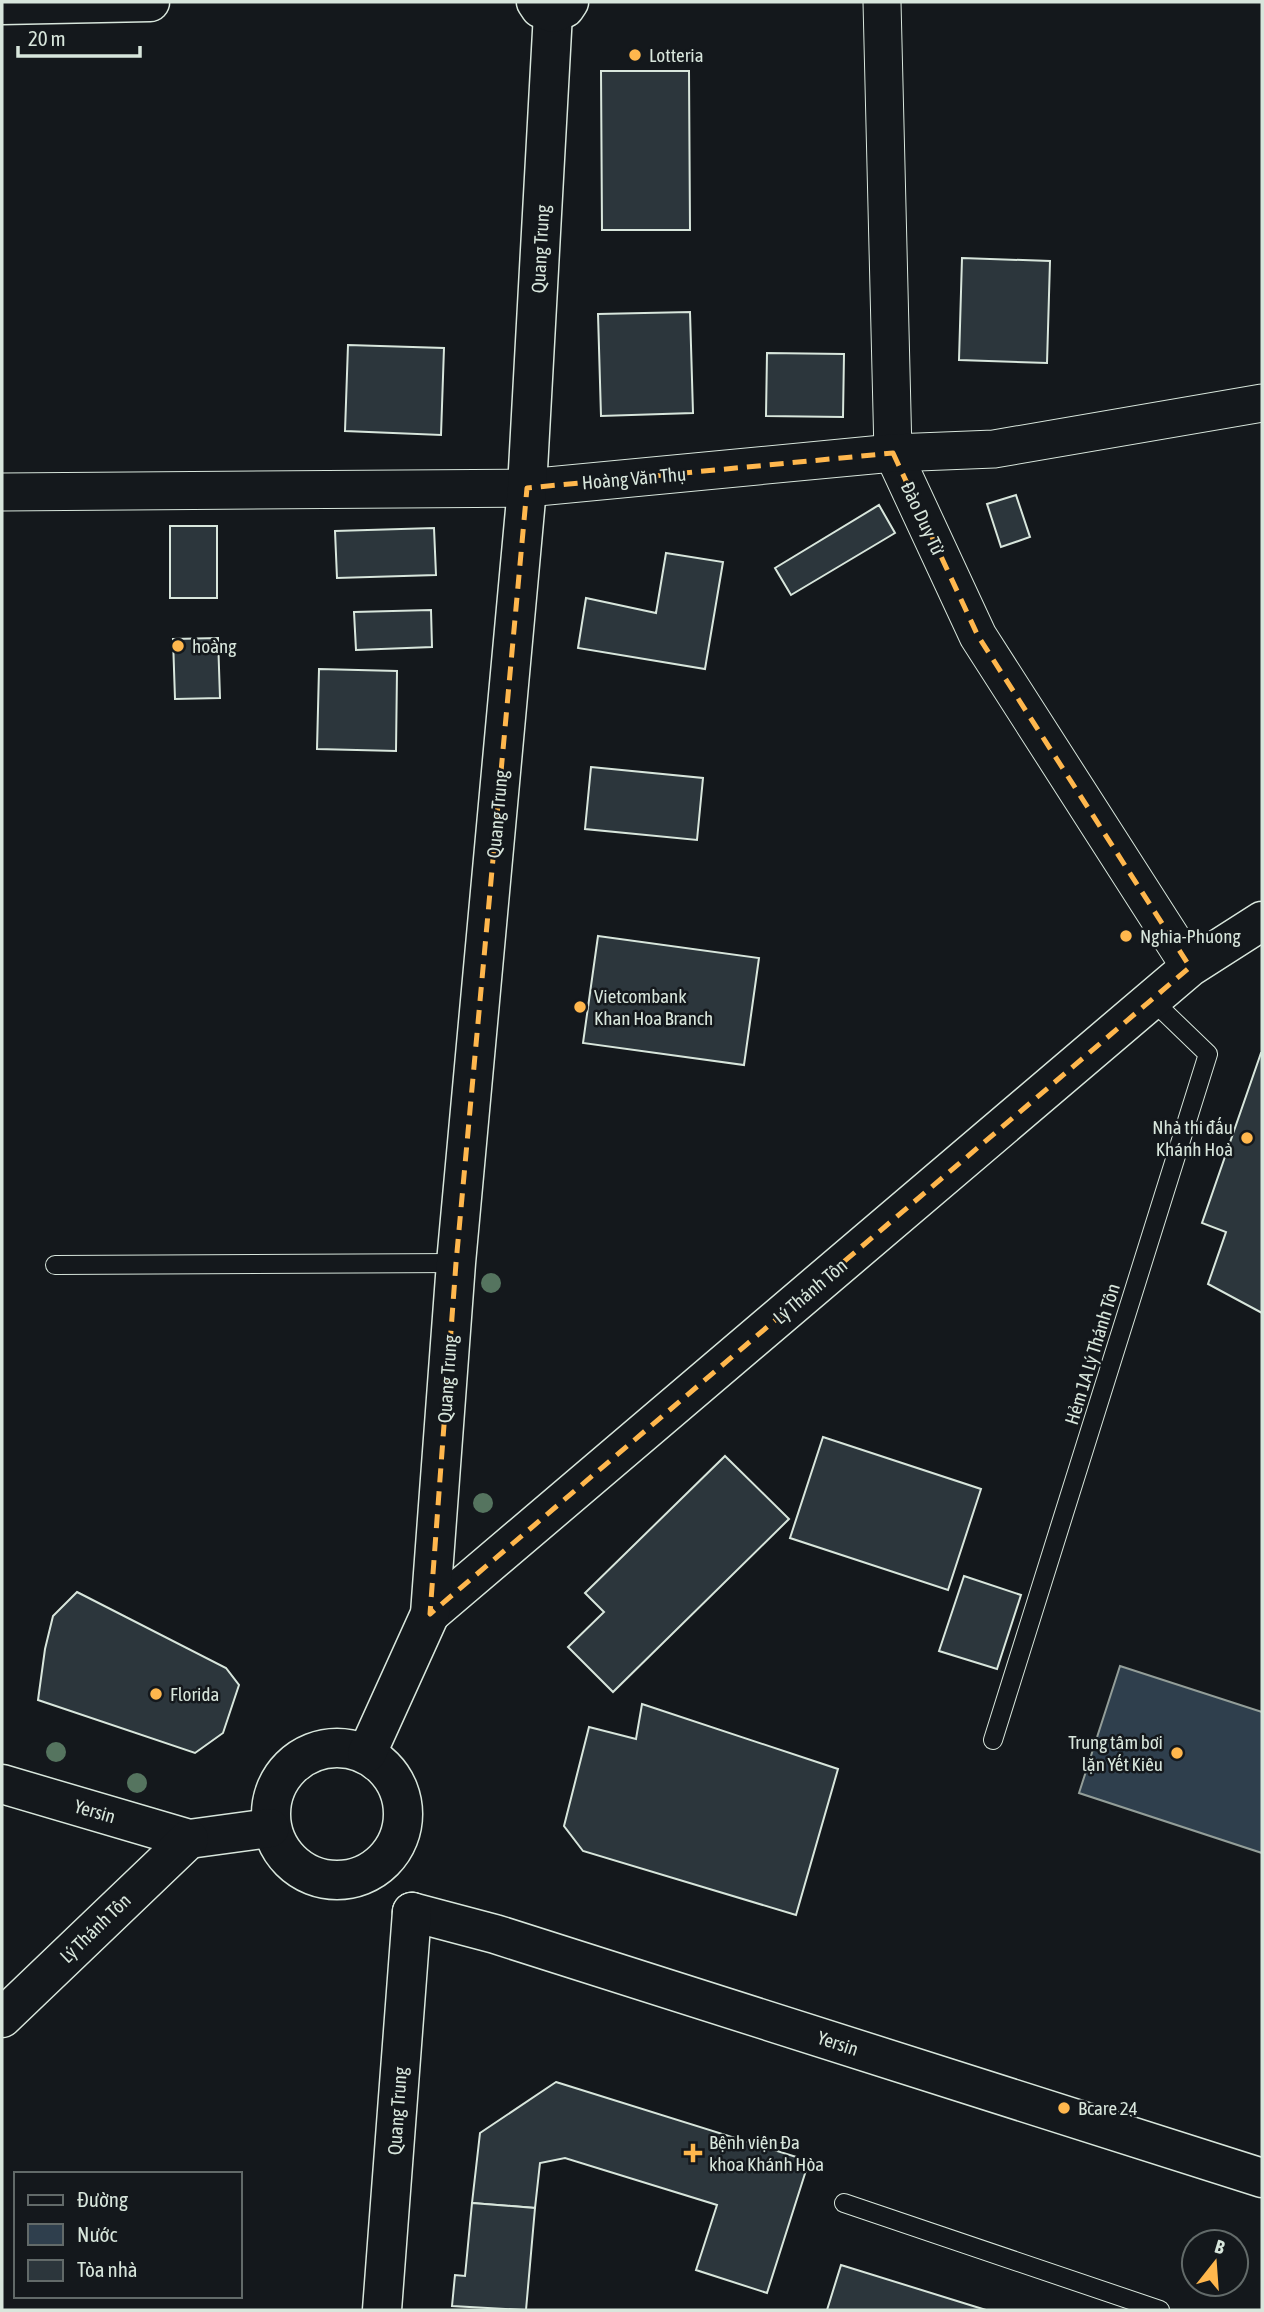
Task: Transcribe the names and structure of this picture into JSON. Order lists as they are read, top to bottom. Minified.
{"streets":{"street":["Quang Trung","Hoàng Văn Thụ","Đào Duy Từ","Lý Thánh Tôn","Yersin"],"lane":["Hẻm 1A Lý Thánh Tôn"]},"crossings":[["Quang Trung","Hoàng Văn Thụ"],["Quang Trung","Lý Thánh Tôn"],["Quang Trung","Yersin"],["Hoàng Văn Thụ","Đào Duy Từ"],["Đào Duy Từ","Lý Thánh Tôn"],["Lý Thánh Tôn","Hẻm 1A Lý Thánh Tôn"],["Lý Thánh Tôn","Yersin"]],"places":{"other":["Lotteria","hoàng","Nghia-Phuong","Vietcombank Khan Hoa Branch","Nhà thi đấu Khánh Hoà","Florida","Trung tâm bơi lặn Yết Kiêu","Bcare 24"],"health":["Bệnh viện Đa khoa Khánh Hòa"]},"legend":["Đường","Nước","Tòa nhà"],"scale_bar":"20 m","north":"top"}
